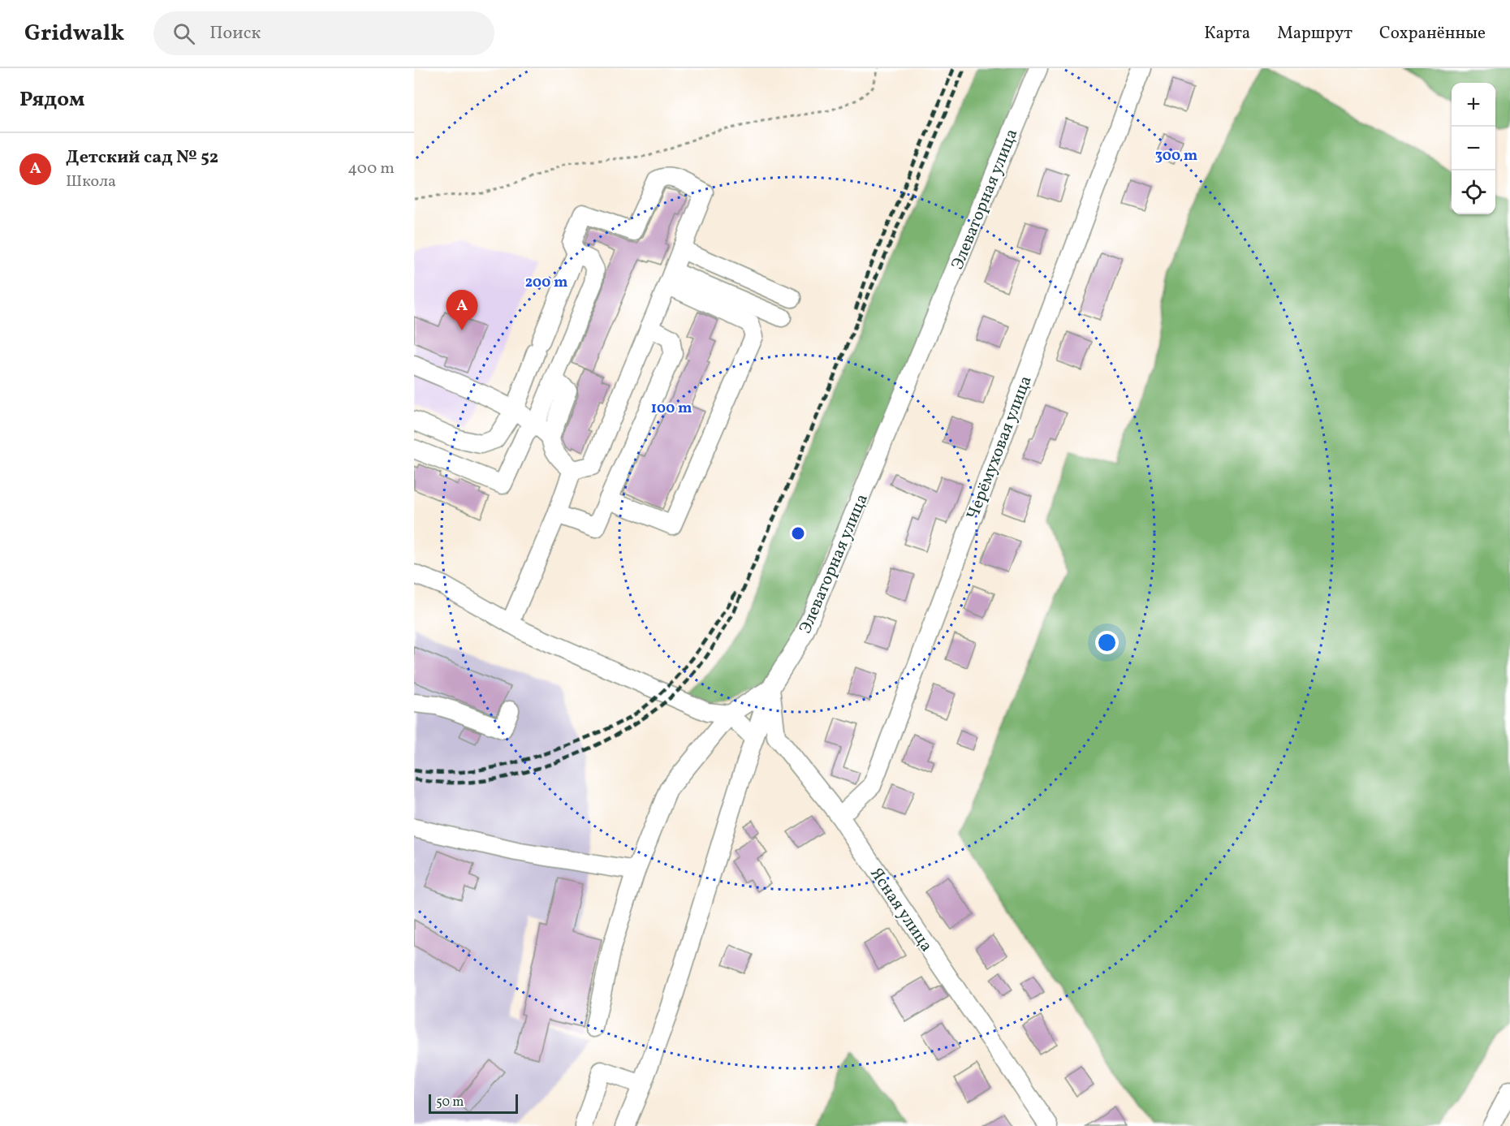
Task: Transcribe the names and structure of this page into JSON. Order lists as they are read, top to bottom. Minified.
{"streets":{"street":["Элеваторная улица","Черёмуховая улица","Ясная улица"]},"crossings":[["Элеваторная улица","Ясная улица"],["Черёмуховая улица","Ясная улица"]],"scale_bar":"50 m","page":{"header":"Gridwalk","search":"Поиск","nav":["Карта","Маршрут","Сохранённые"],"heading":"Рядом","map_buttons":["+","−"],"list":[{"mark":"A","name":"Детский сад № 52","note":"Школа","value":"400 m"}],"pins":"A","scale":"50 m"},"rings":["300 m","200 m","100 m"]}
